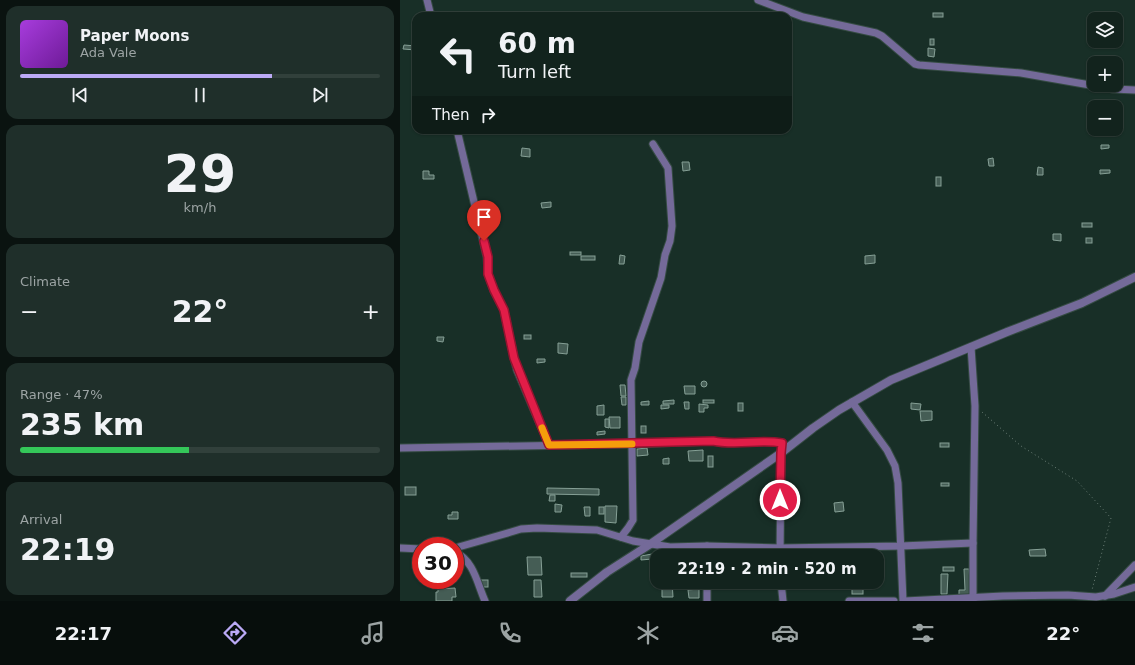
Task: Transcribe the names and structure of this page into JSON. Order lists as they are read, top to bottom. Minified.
{"page":{"map_buttons":["+","−"],"turn":["60 m","Turn left"],"song":["Paper Moons","Ada Vale"],"then":"Then","tile":[["29","km/h"],"Climate",["Range · 47%","235 km"],["Arrival","22:19"]],"heat":["−","22°","+"],"limit":"30","trip":"22:19 · 2 min · 520 m","tabs":["22:17","22°"]}}
